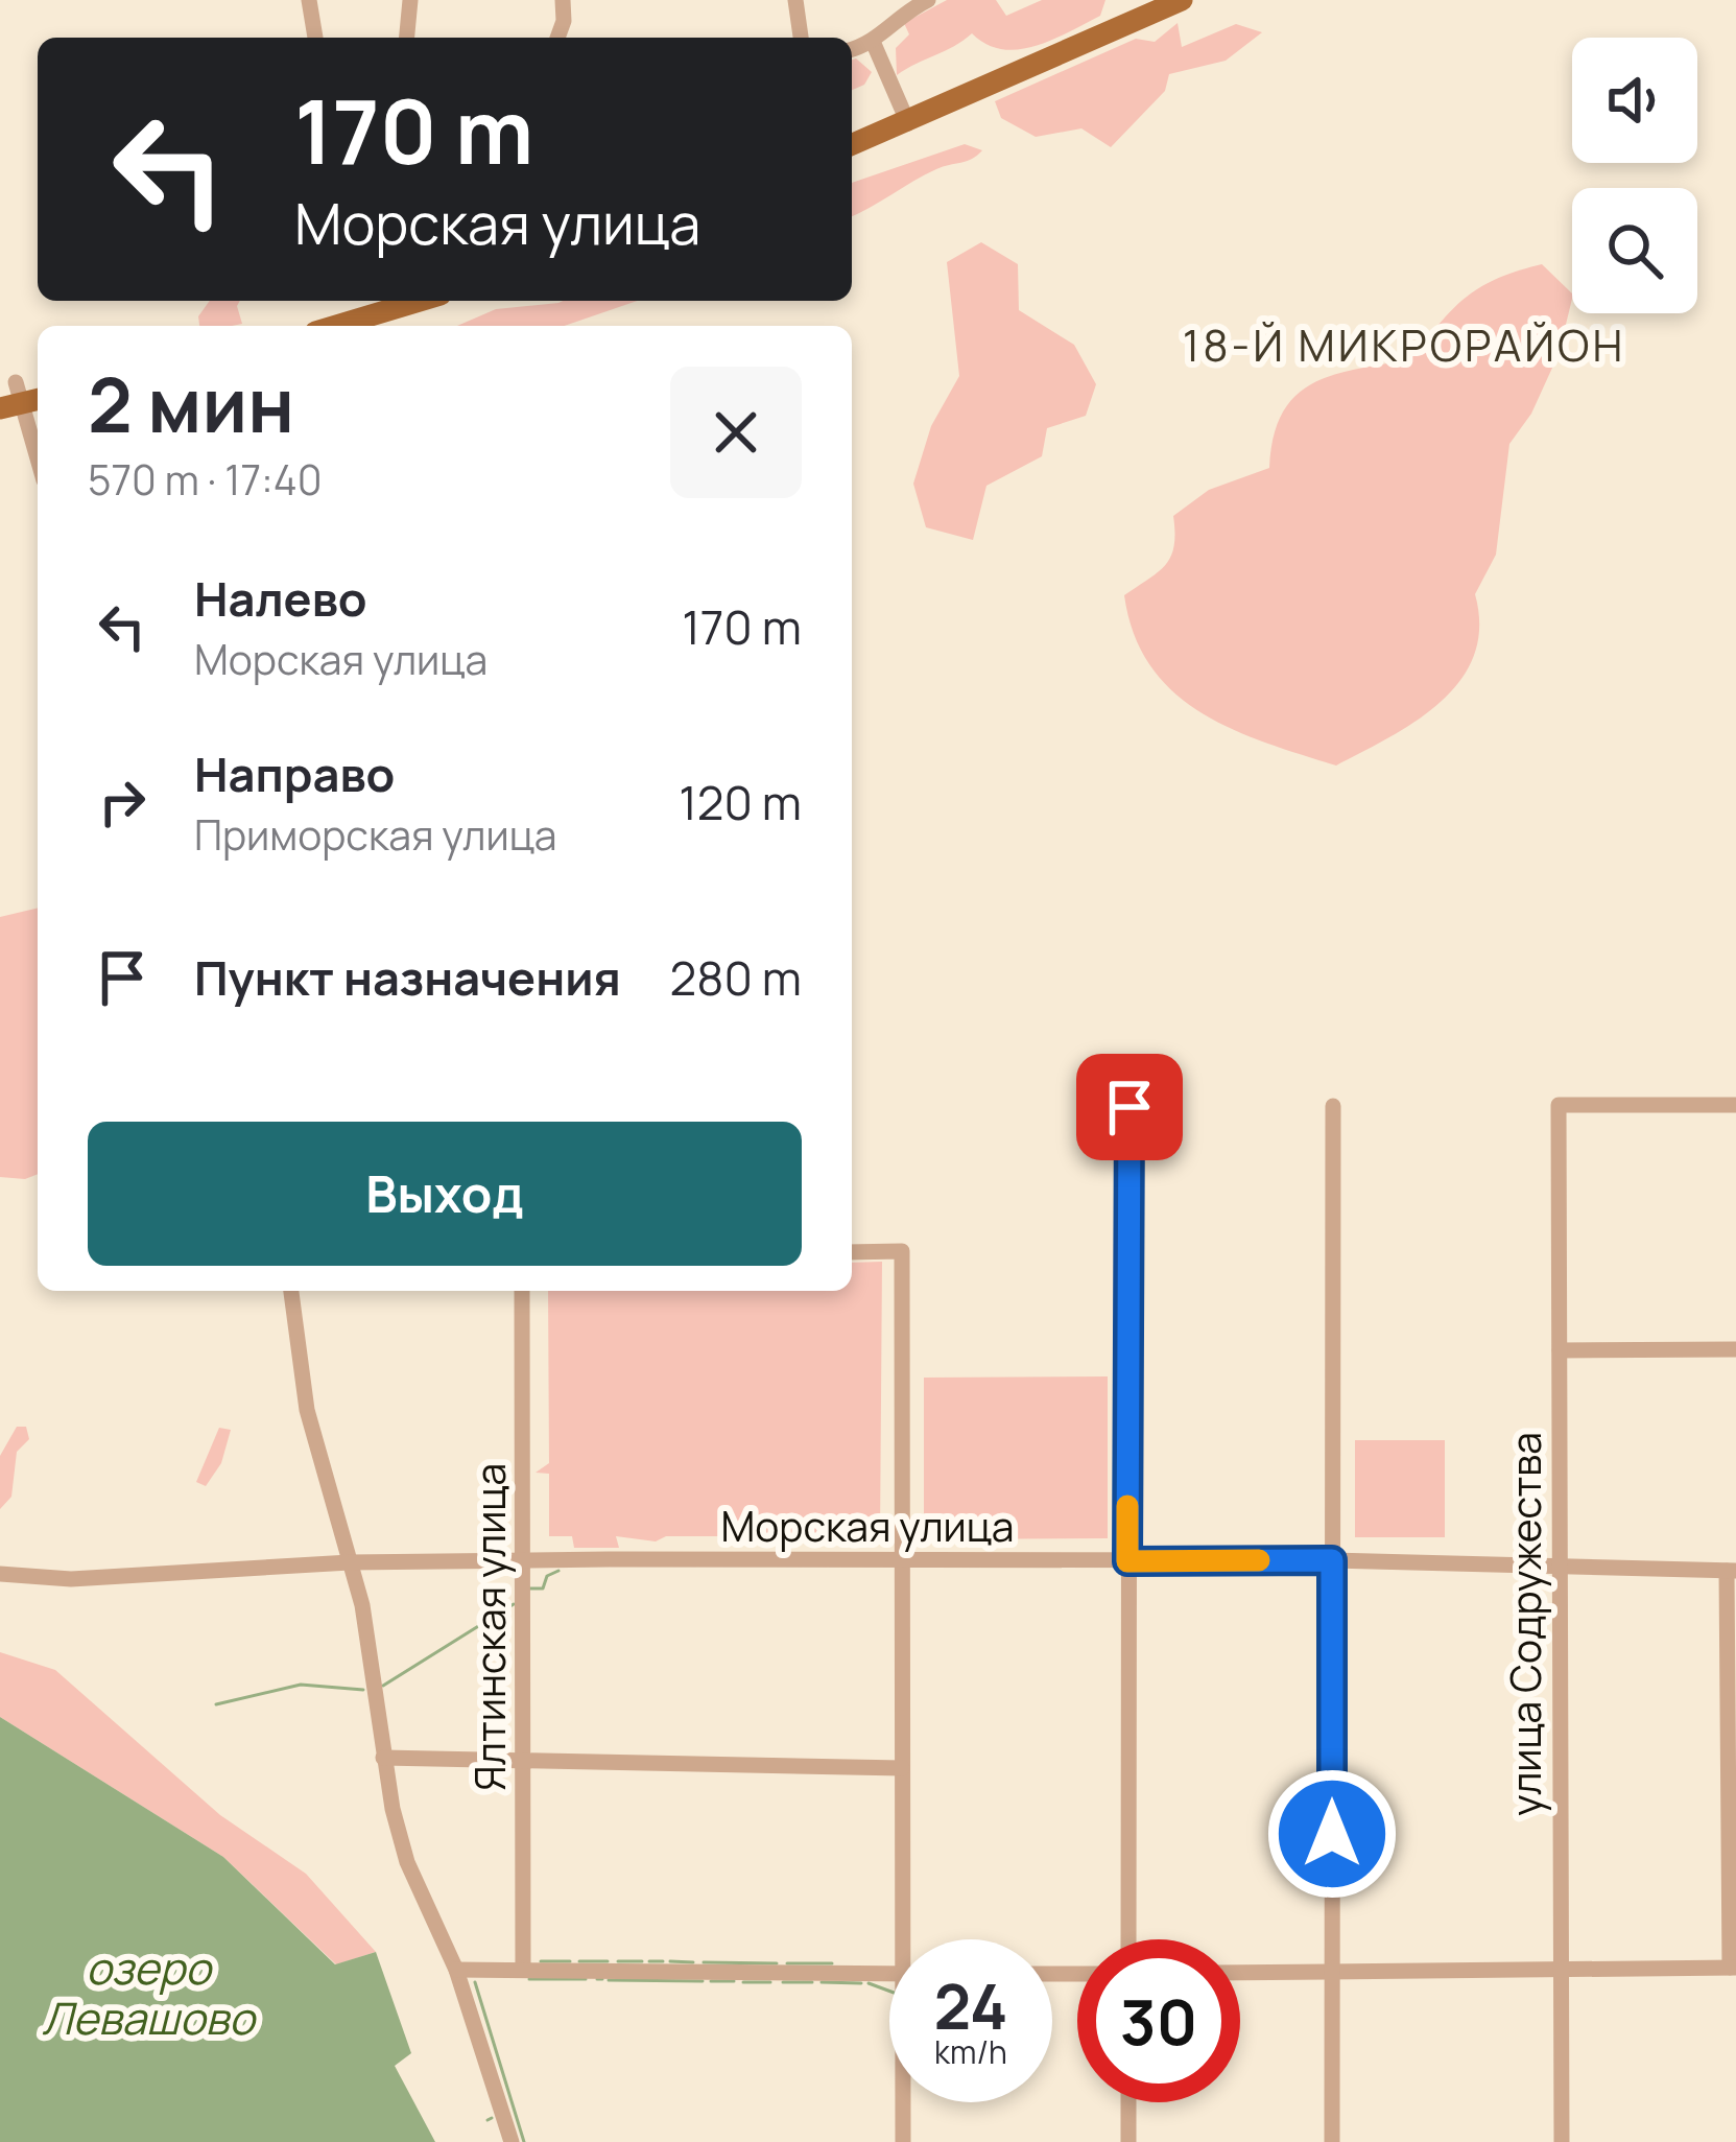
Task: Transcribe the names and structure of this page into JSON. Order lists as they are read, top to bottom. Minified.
{"streets":{"street":["Морская улица","улица Содружества","Ялтинская улица"]},"crossings":[["Морская улица","улица Содружества"],["Морская улица","Ялтинская улица"]],"districts":["18-Й МИКРОРАЙОН"],"water":["озеро Левашово"],"page":{"turn":["170 m","Морская улица"],"heading":["2 мин","570 m · 17:40"],"list":[{"name":"Налево","note":"Морская улица","value":"170 m"},{"name":"Направо","note":"Приморская улица","value":"120 m"},{"name":"Пункт назначения","value":"280 m"}],"buttons":"Выход","speed":"24 km/h","limit":"30"}}
